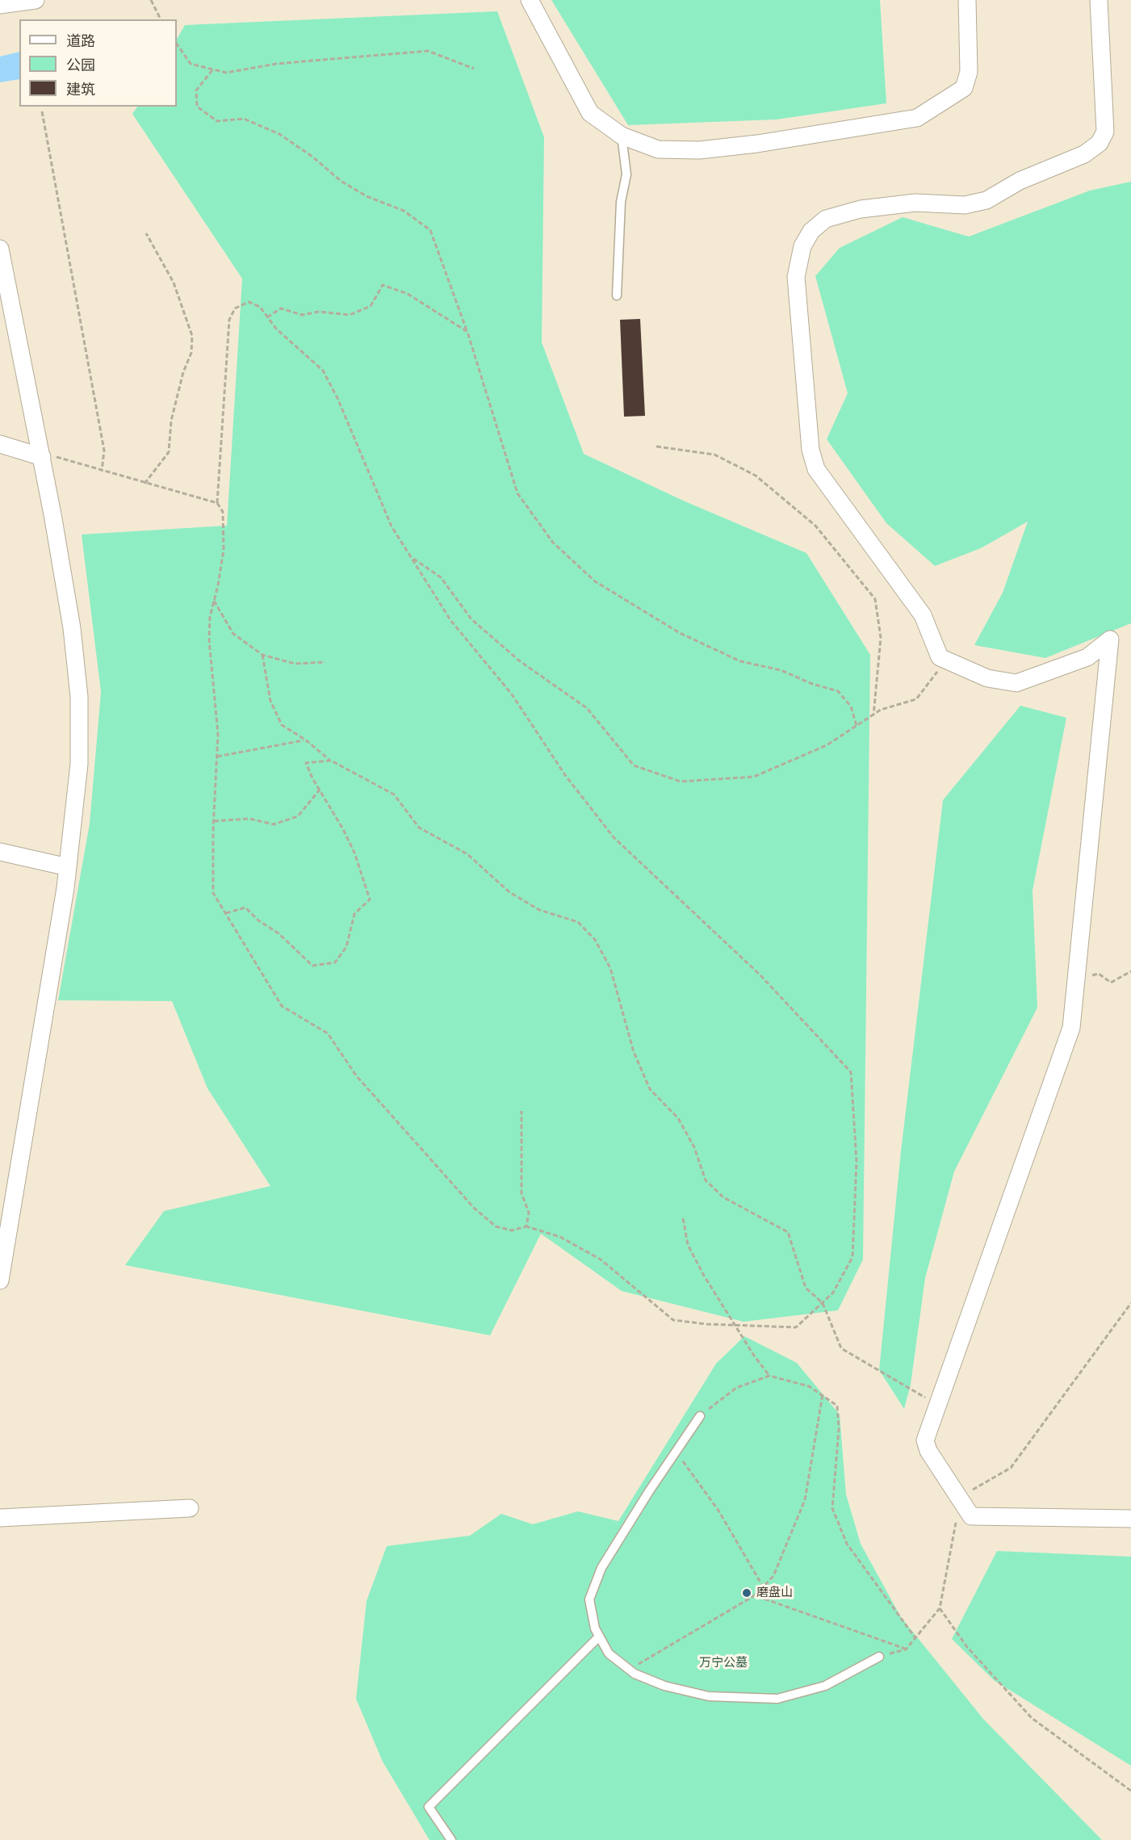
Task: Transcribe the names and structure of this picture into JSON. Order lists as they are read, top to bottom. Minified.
{"parks":["万宁公墓"],"places":["磨盘山"],"legend":["道路","公园","建筑"]}
